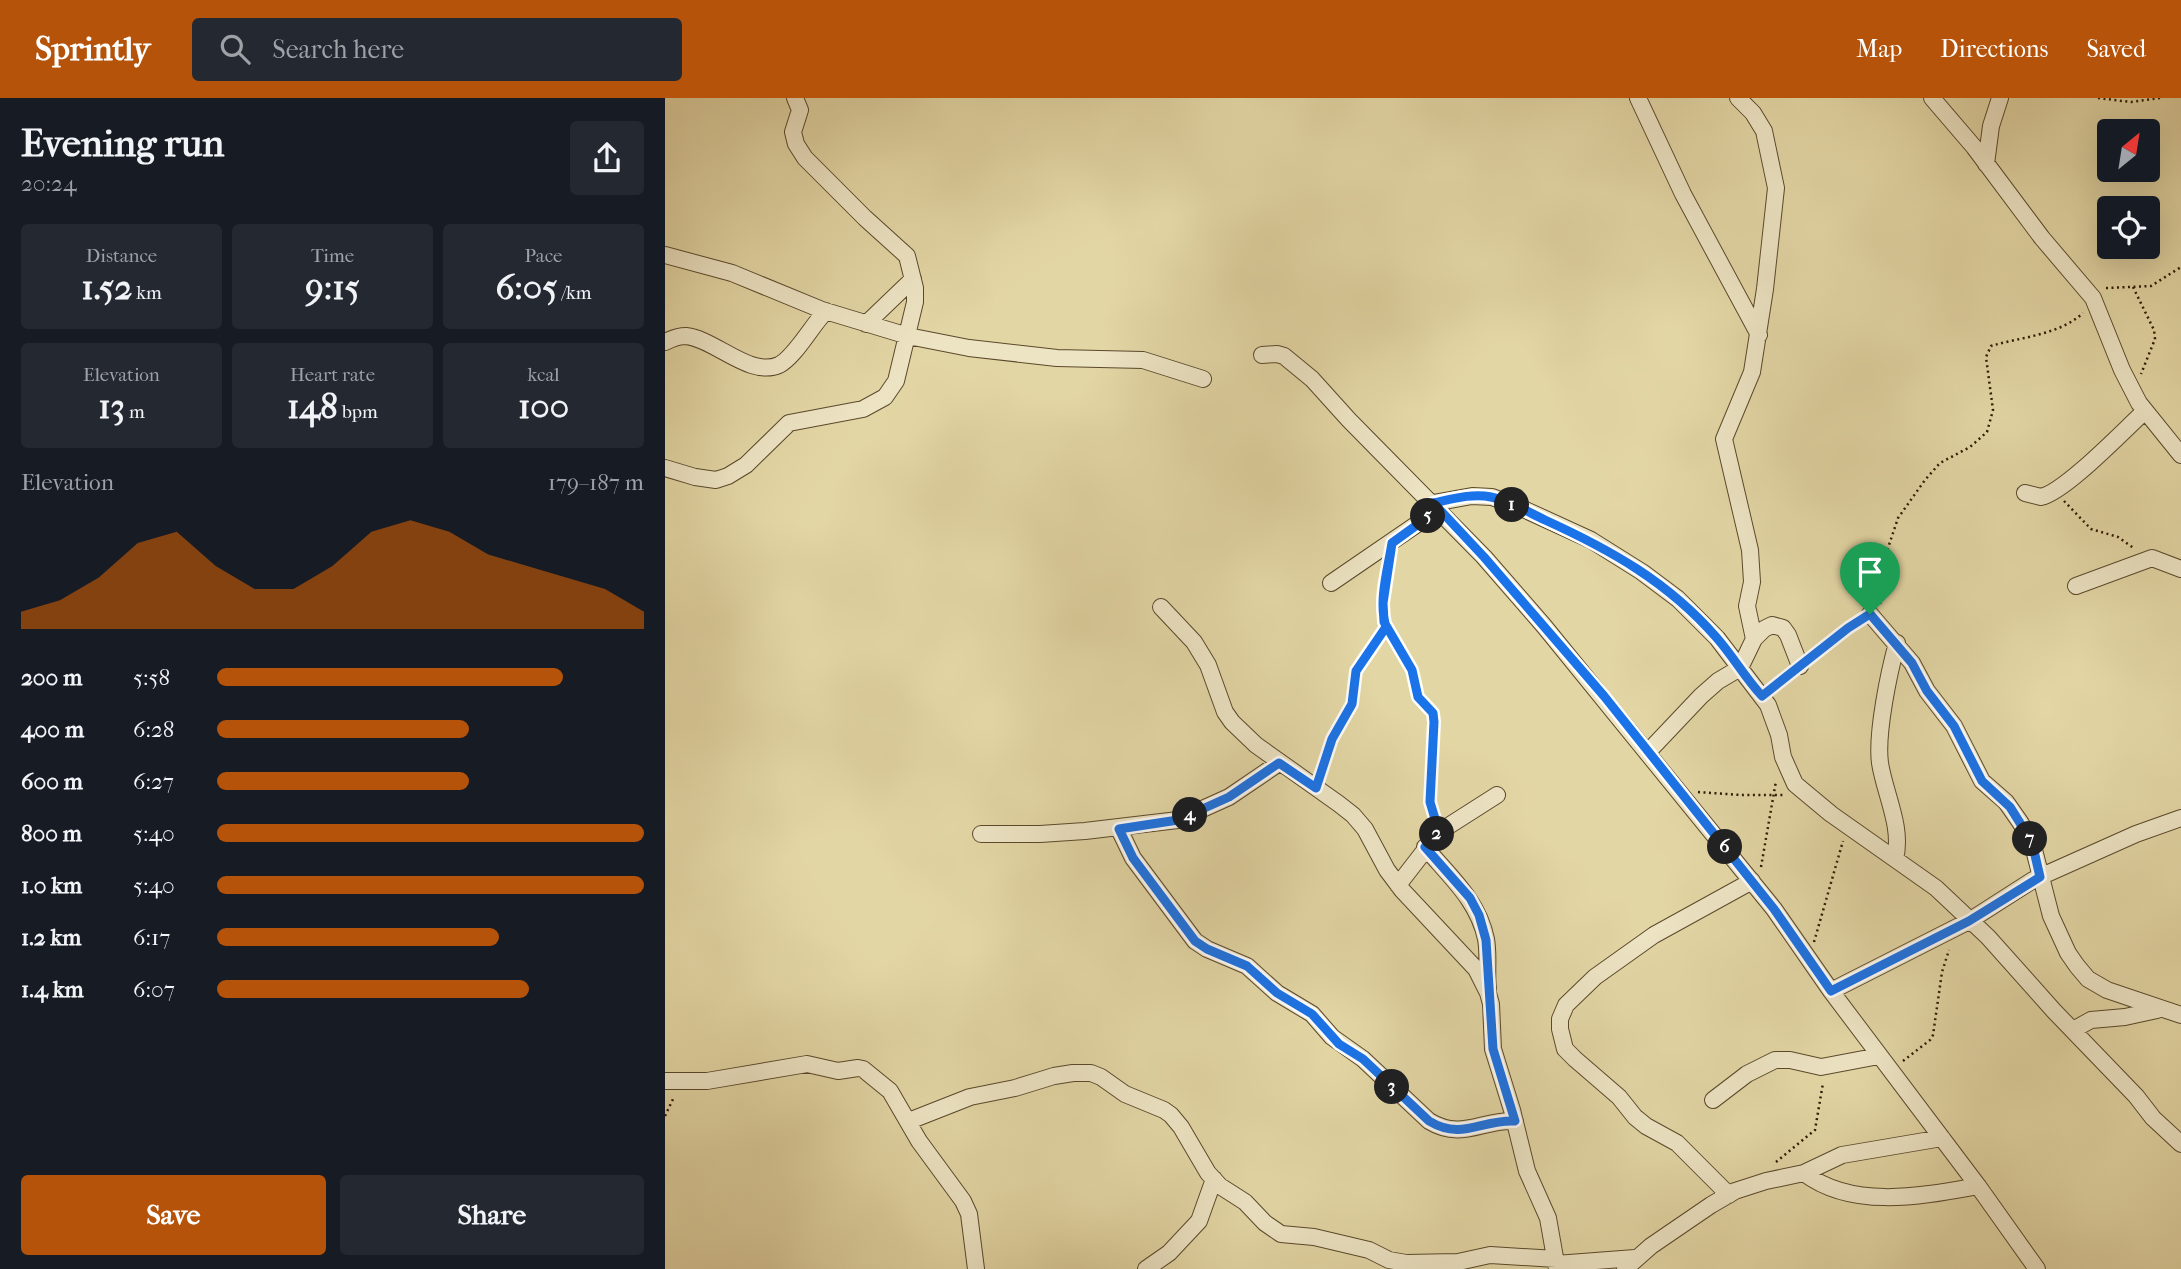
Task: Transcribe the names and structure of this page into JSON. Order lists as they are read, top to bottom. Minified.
{"north":"top right","page":{"header":"Sprintly","search":"Search here","nav":["Map","Directions","Saved"],"heading":["Evening run","20:24"],"stats":[["Distance","1.52 km"],["Time","9:15"],["Pace","6:05 /km"],["Elevation","13 m"],["Heart rate","148 bpm"],["kcal","100"]],"chart":["Elevation","179–187 m"],"pins":["1","5","4","2","7","6","3"],"list":[{"name":"200 m","note":"5:58"},{"name":"400 m","note":"6:28"},{"name":"600 m","note":"6:27"},{"name":"800 m","note":"5:40"},{"name":"1.0 km","note":"5:40"},{"name":"1.2 km","note":"6:17"},{"name":"1.4 km","note":"6:07"}],"buttons":["Save","Share"]}}
